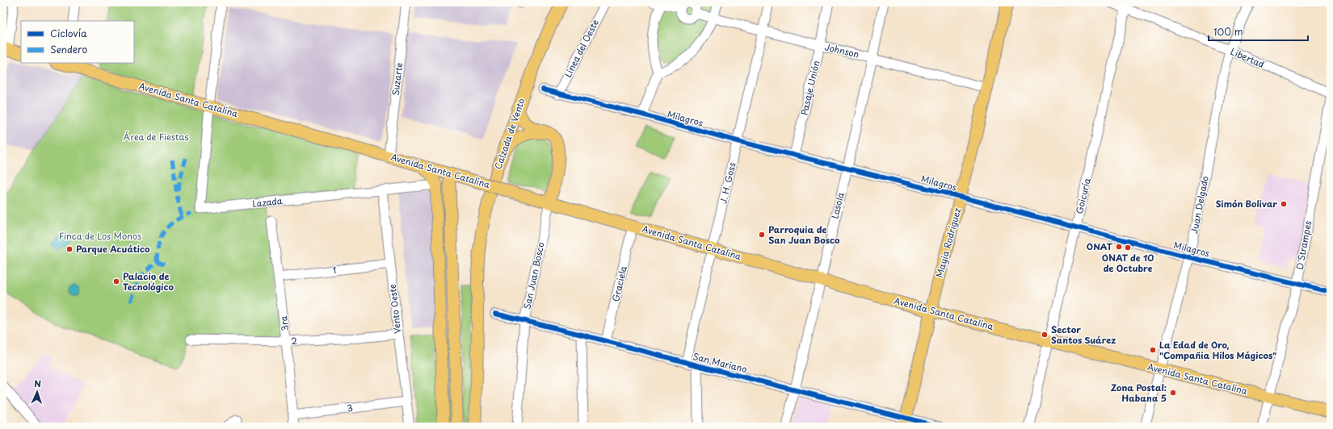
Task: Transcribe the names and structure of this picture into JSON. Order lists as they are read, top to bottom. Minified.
{"streets":{"main road":["Avenida Santa Catalina","Calzada de Vento","Mayía Rodríguez"],"street":["Línea del Oeste","Johnson","Libertad","Suzarte","Pasaje Unión","Milagros","J. H. Goss","Goicuría","Lazada","Juan Delgado","Lasola","D'Strampes","1","San Juan Bosco","Graciela","Vento Oeste","3ra","2","San Mariano","3"]},"crossings":[["Línea del Oeste","Milagros"],["Johnson","Pasaje Unión"],["Johnson","J. H. Goss"],["Johnson","Lasola"],["Johnson","Mayía Rodríguez"],["Libertad","Goicuría"],["Libertad","Juan Delgado"],["Suzarte","Avenida Santa Catalina"],["Pasaje Unión","Milagros"],["Avenida Santa Catalina","J. H. Goss"],["Avenida Santa Catalina","Goicuría"],["Avenida Santa Catalina","Lazada"],["Avenida Santa Catalina","Juan Delgado"],["Avenida Santa Catalina","Lasola"],["Avenida Santa Catalina","Mayía Rodríguez"],["Avenida Santa Catalina","D'Strampes"],["Avenida Santa Catalina","San Juan Bosco"],["Avenida Santa Catalina","Graciela"],["Milagros","J. H. Goss"],["Milagros","Goicuría"],["Milagros","Juan Delgado"],["Milagros","Lasola"],["Milagros","Mayía Rodríguez"],["Milagros","D'Strampes"],["J. H. Goss","San Mariano"],["Lazada","Vento Oeste"],["Lasola","San Mariano"],["Mayía Rodríguez","San Mariano"],["1","Vento Oeste"],["1","3ra"],["San Juan Bosco","San Mariano"],["Graciela","San Mariano"],["Vento Oeste","2"],["Vento Oeste","3"],["3ra","2"],["3ra","3"]],"parks":["Área de Fiestas","Finca de Los Monos"],"places":["Simón Bolivar","Parroquia de San Juan Bosco","ONAT","ONAT de 10 de Octubre","Parque Acuático","Palacio de Tecnológico","Sector Santos Suárez","La Edad de Oro, \"Compañia Hilos Mágicos\"","Zona Postal: Habana 5"],"legend":["Ciclovía","Sendero"],"scale_bar":"100 m","north":"top"}
